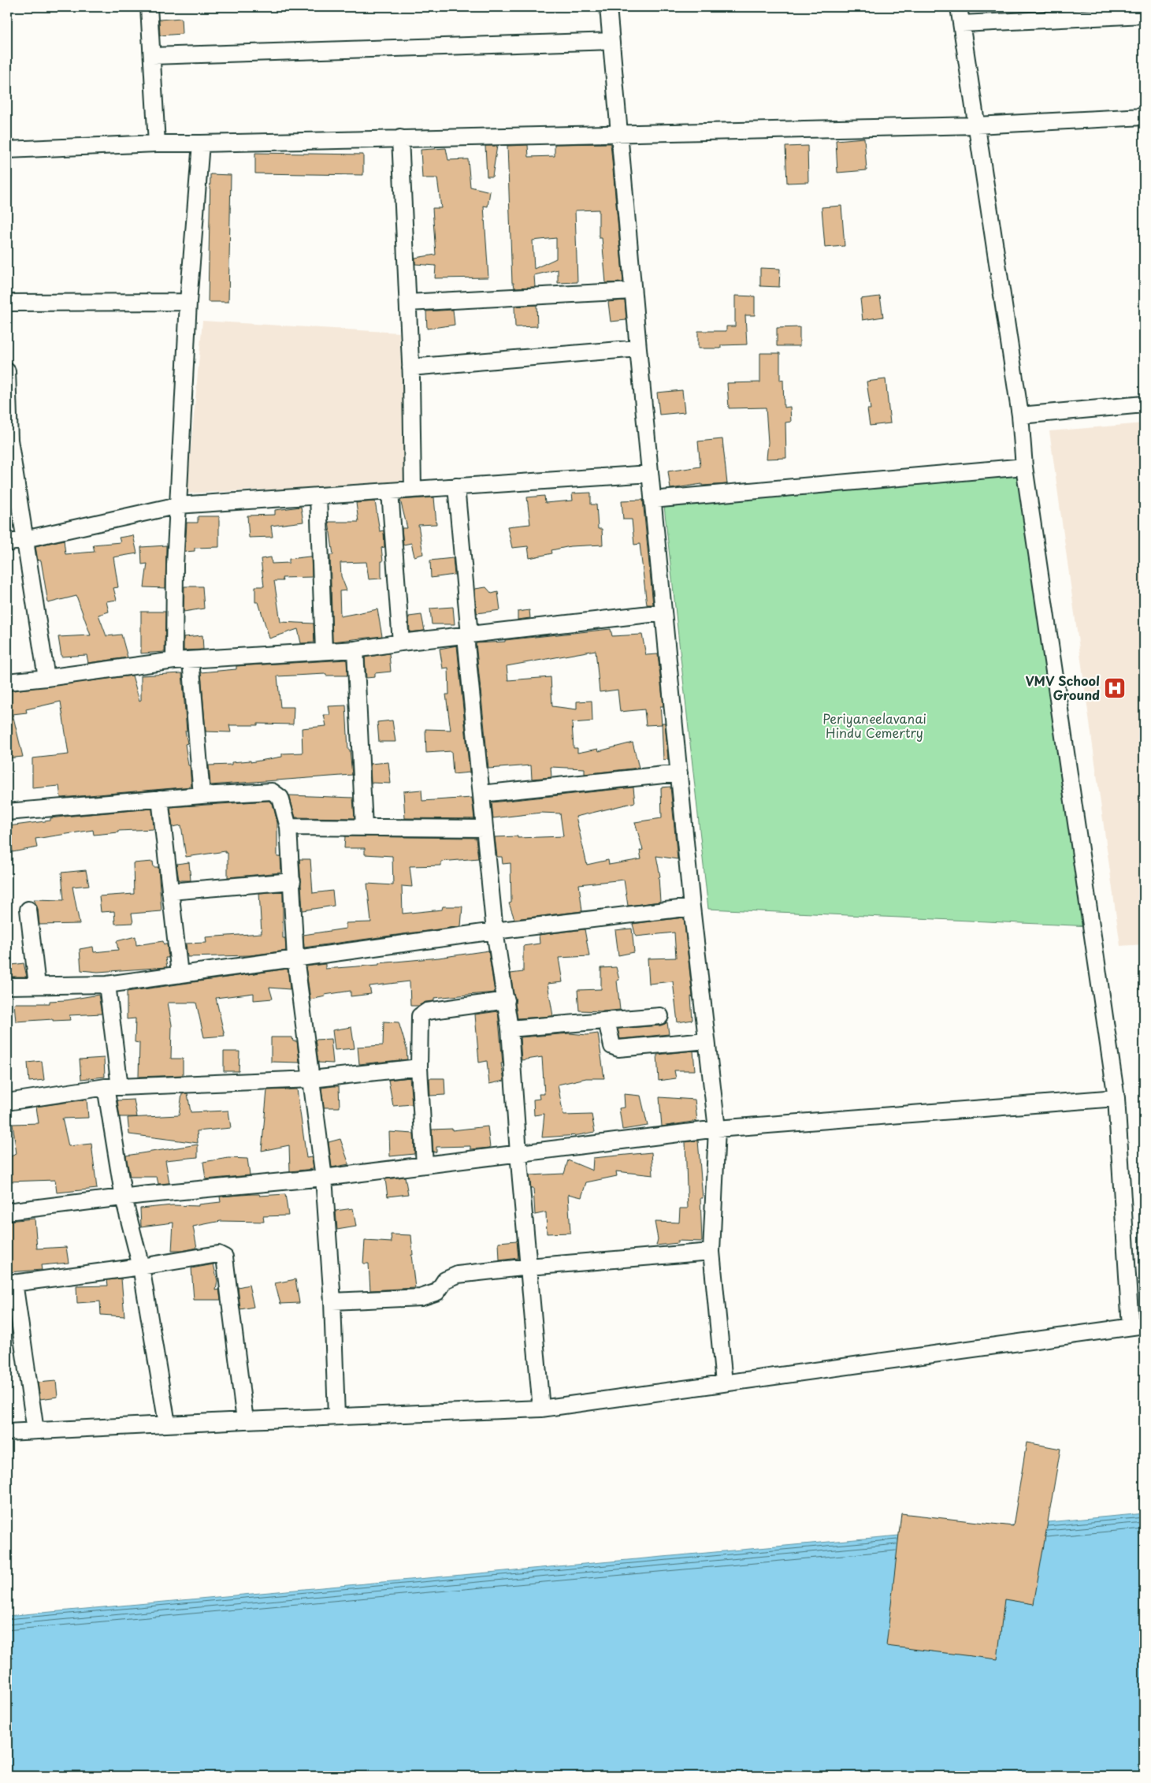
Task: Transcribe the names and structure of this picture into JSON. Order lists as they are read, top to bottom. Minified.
{"parks":["Periyaneelavanai Hindu Cemertry"],"places":{"hospital":["VMV School Ground"]}}
